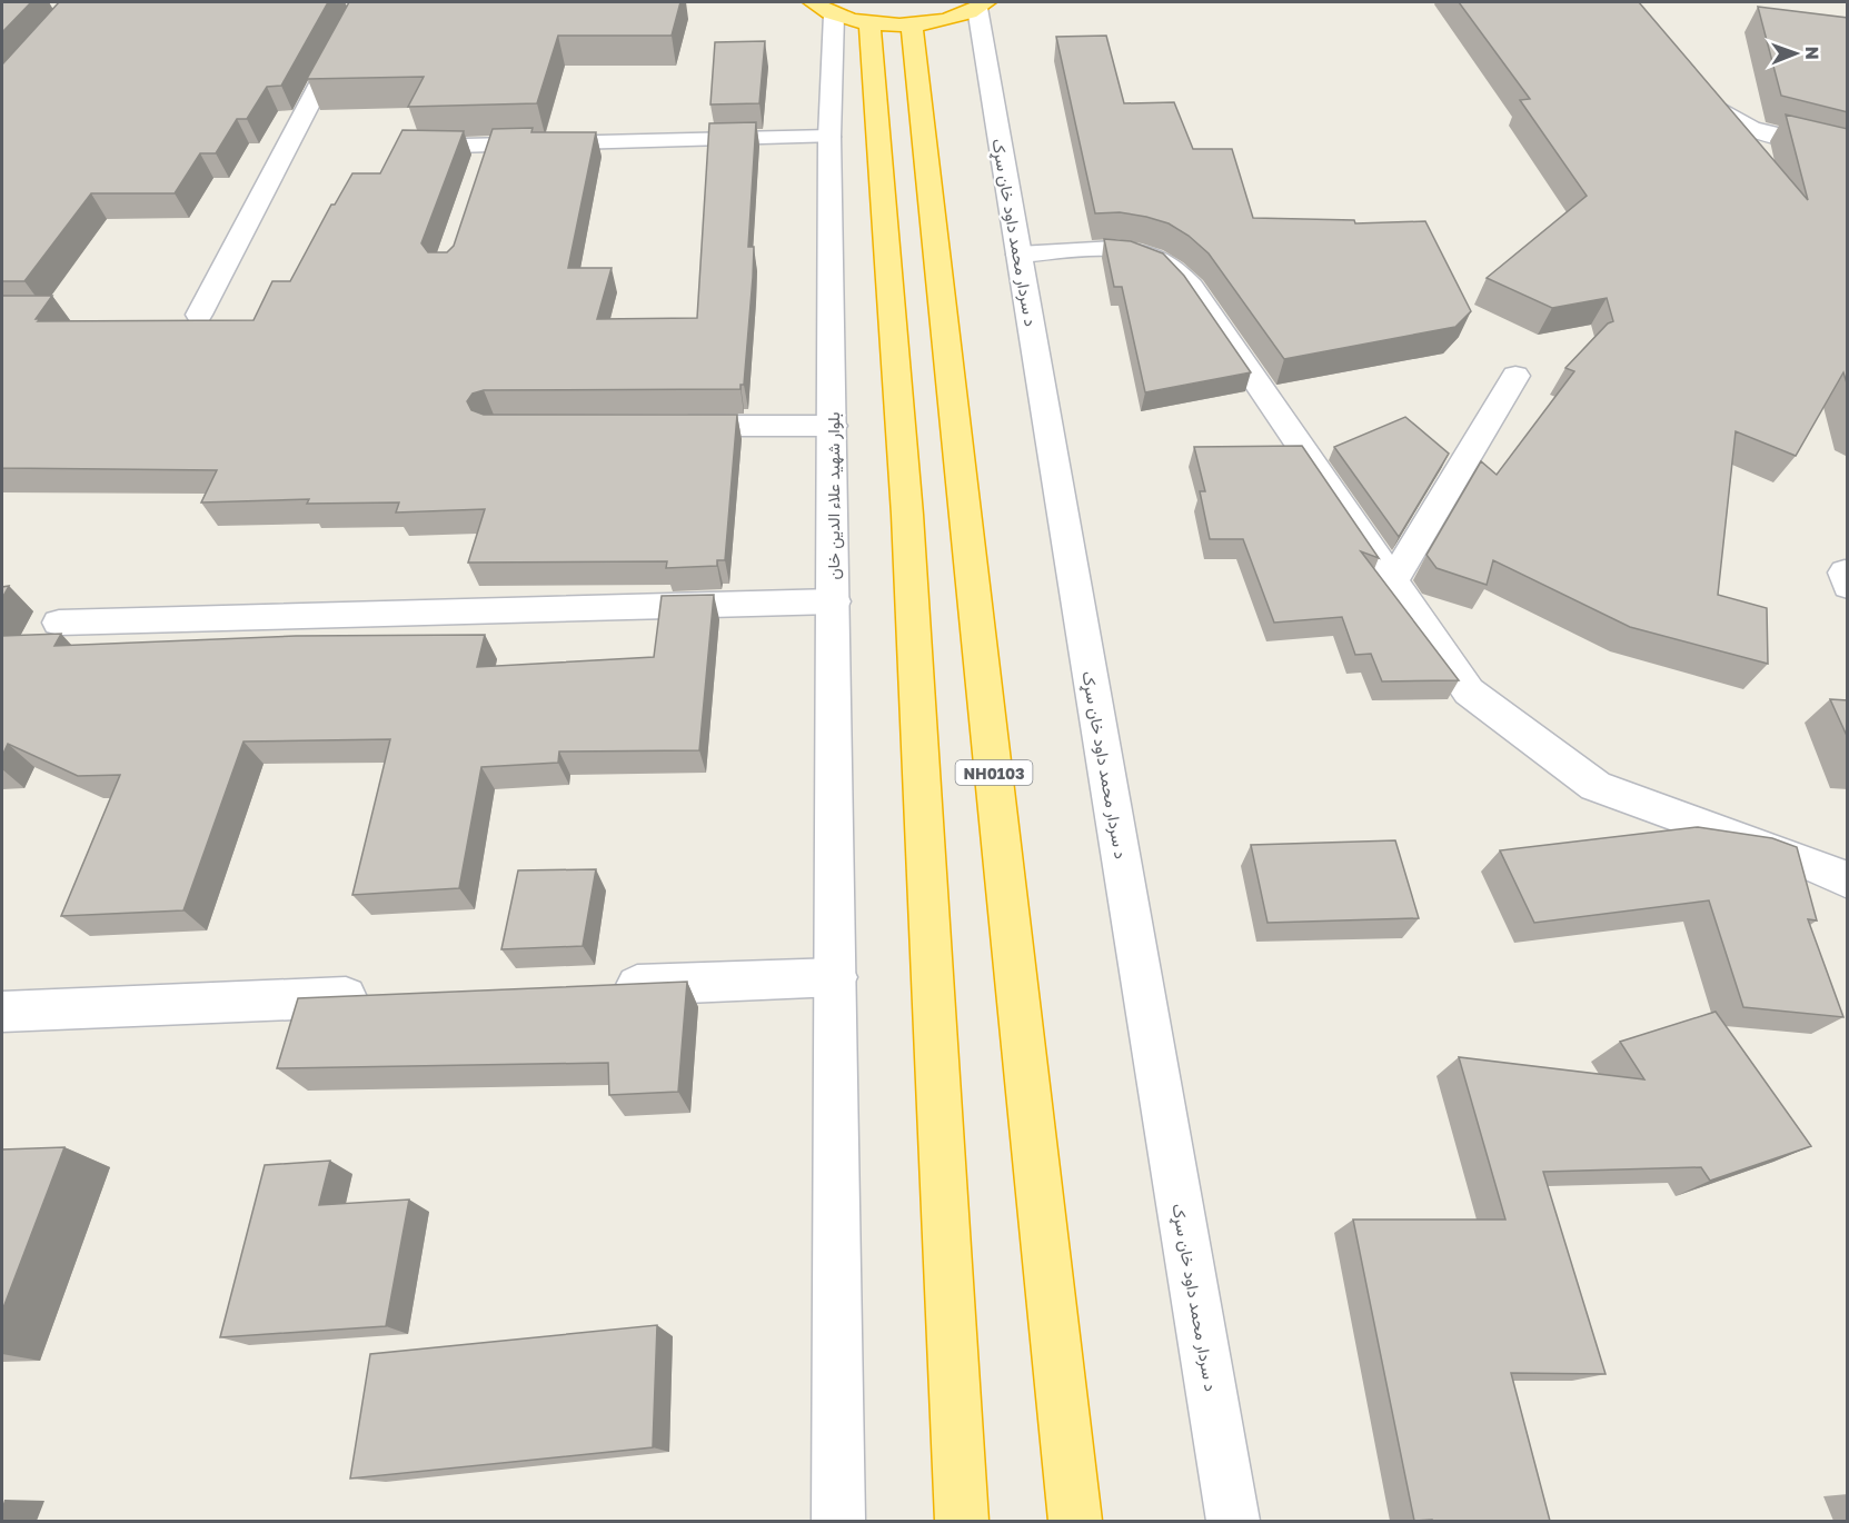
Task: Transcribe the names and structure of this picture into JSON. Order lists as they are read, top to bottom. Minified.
{"streets":{"highway":["NH0103"],"street":["د سردار محمد داود خان سړک","بلوار شهید علاء الدین خان"]},"north":"right"}
